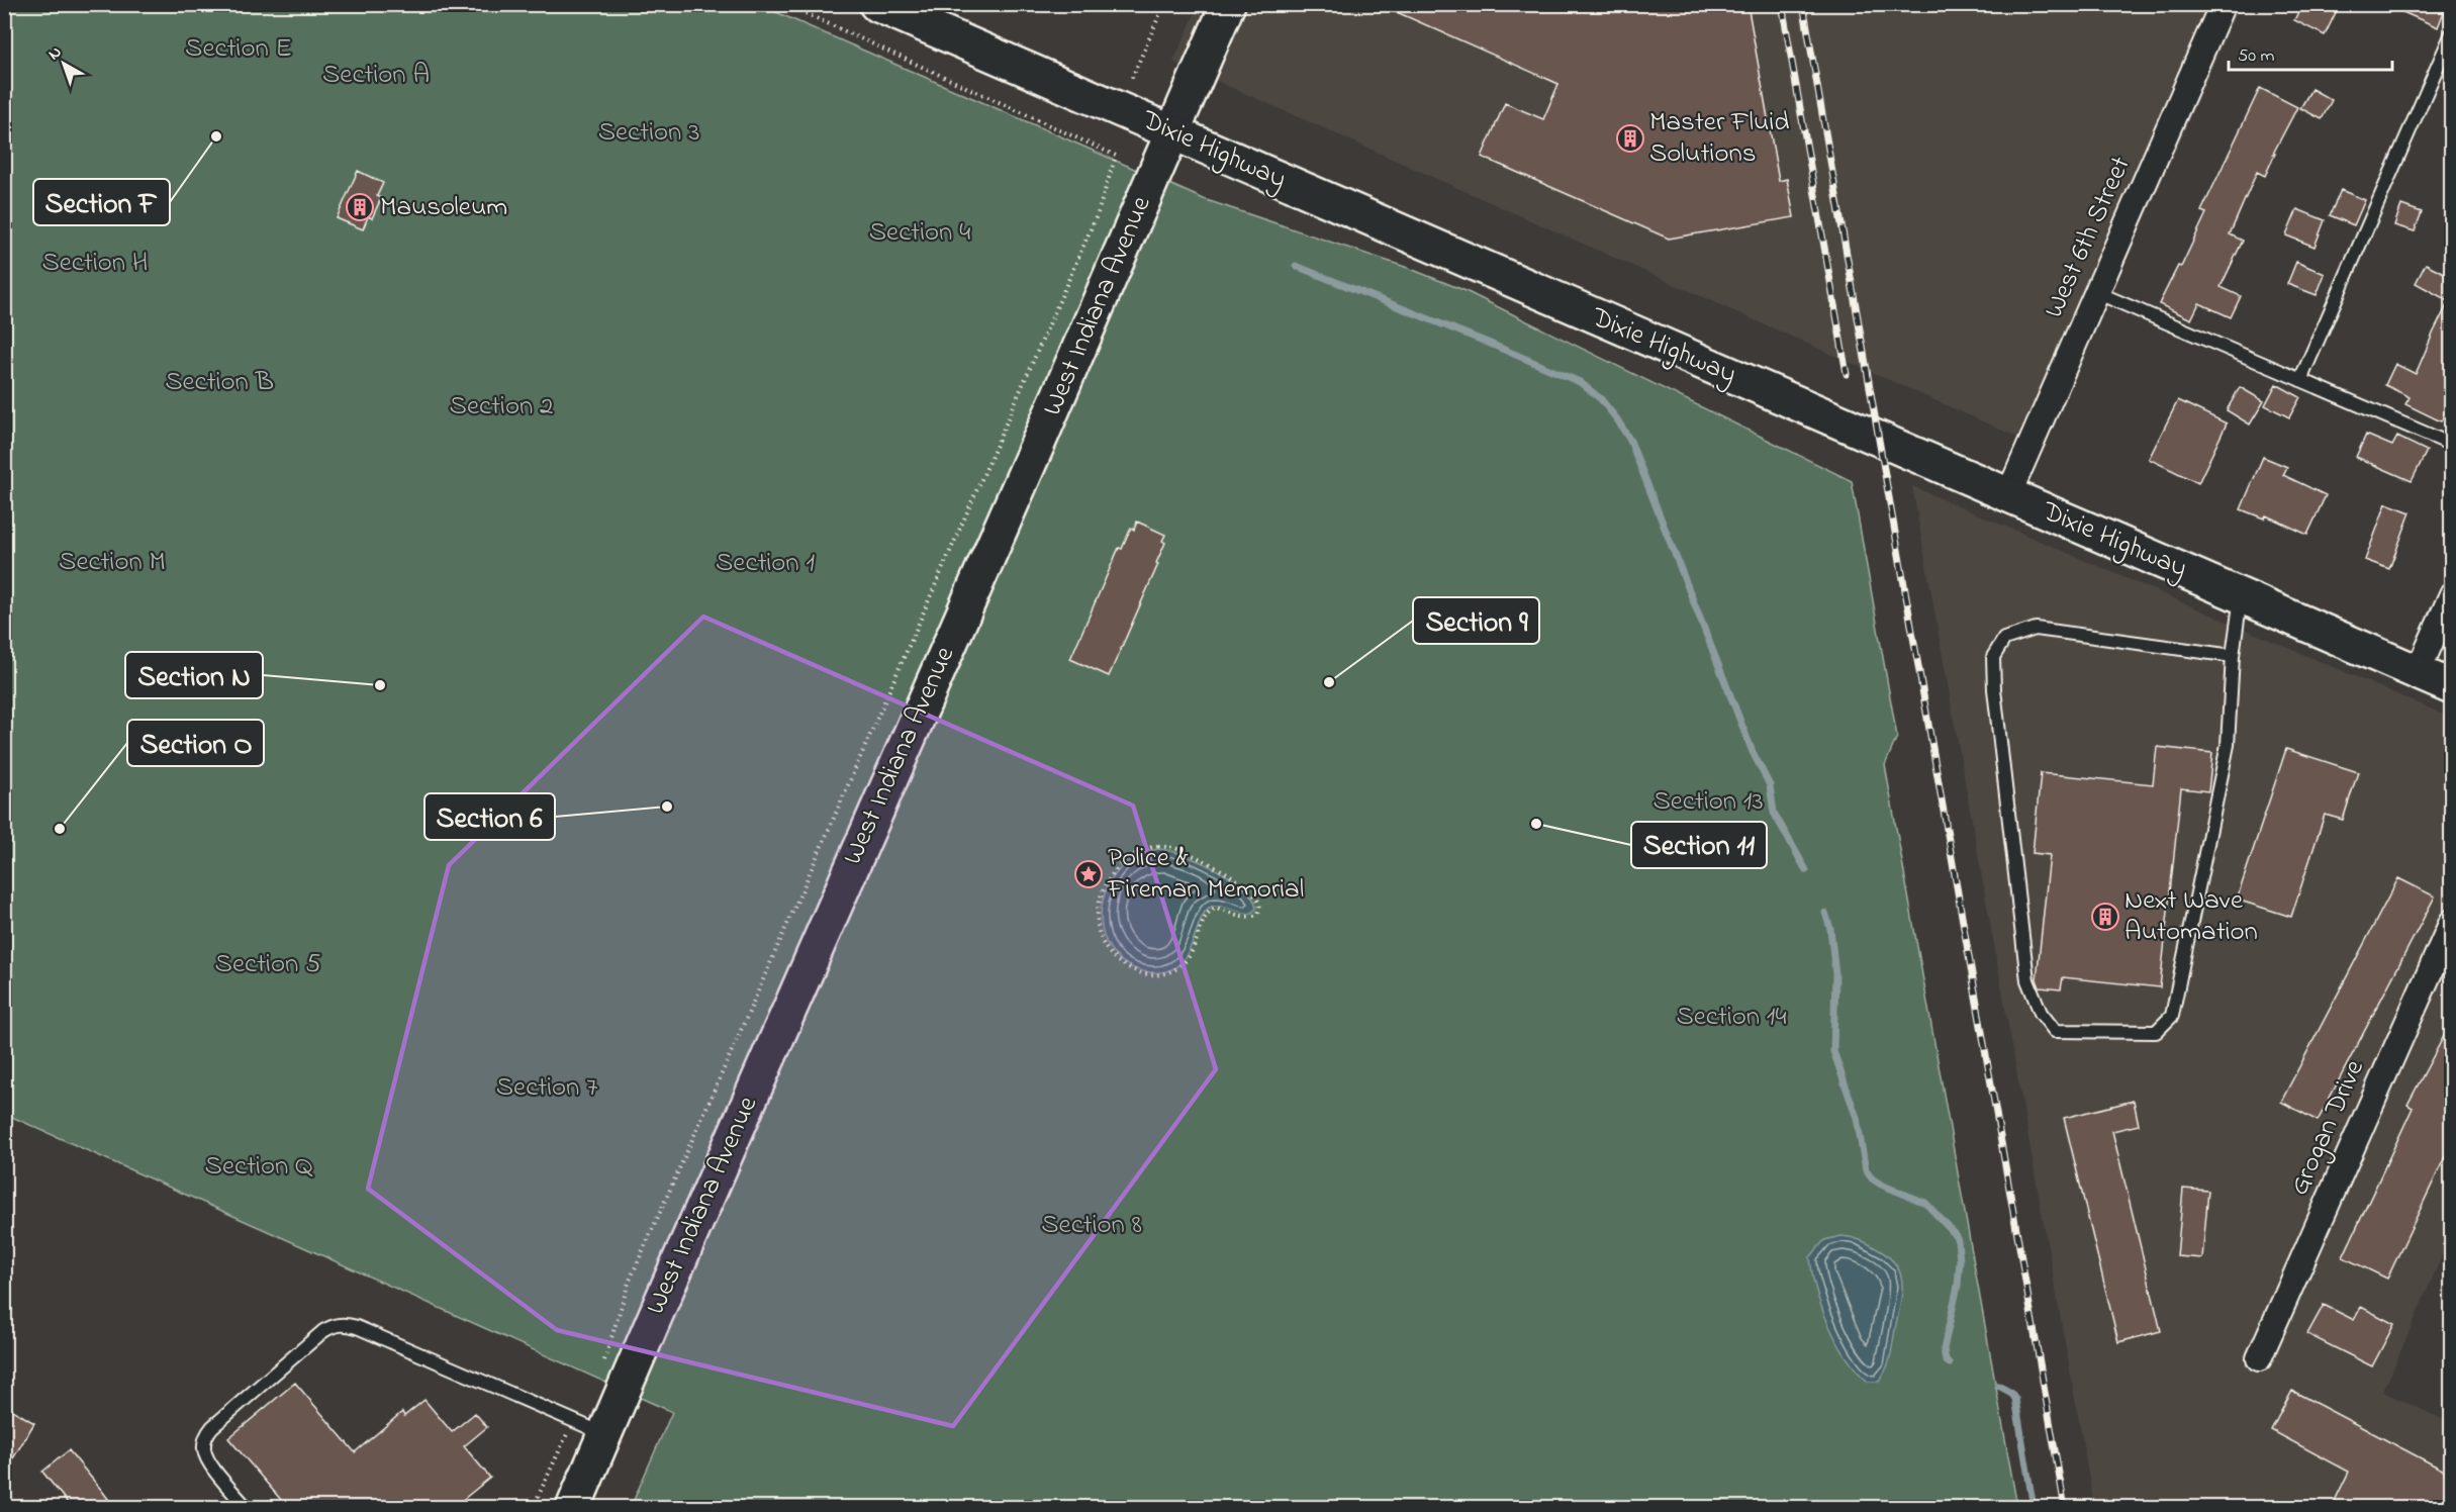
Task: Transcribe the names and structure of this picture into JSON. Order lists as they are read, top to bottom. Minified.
{"streets":{"main road":["Dixie Highway","West Indiana Avenue"],"street":["West 6th Street","Grogan Drive"]},"crossings":[["Dixie Highway","West 6th Street"],["Dixie Highway","West Indiana Avenue"]],"parks":["Section E","Section A","Section 3","Section 4","Section H","Section B","Section 2","Section M","Section 1","Section 13","Section 5","Section 14","Section 7","Section Q","Section 8"],"places":{"other":["Section F","Section 9","Section N","Section 6","Section 11","Section O"],"building":["Master Fluid Solutions","Mausoleum","Next Wave Automation"],"place":["Police & Fireman Memorial"]},"scale_bar":"50 m","north":"top left"}
